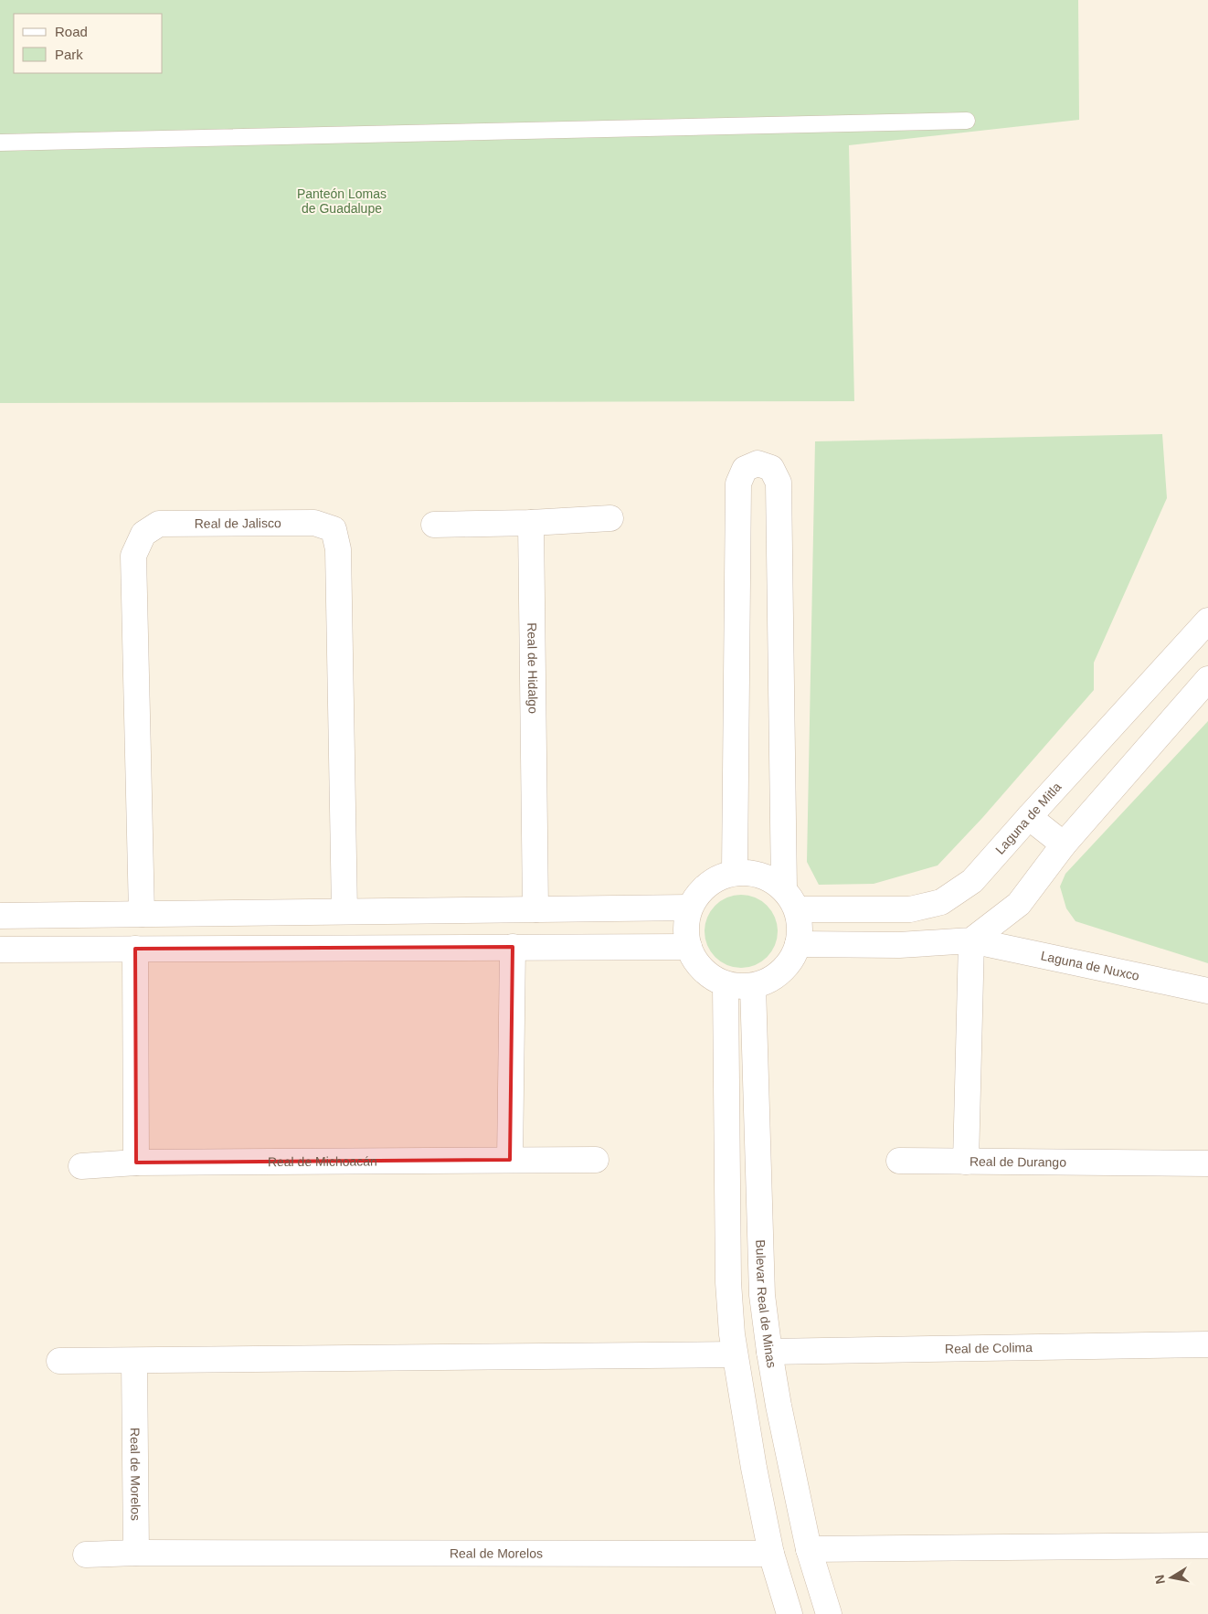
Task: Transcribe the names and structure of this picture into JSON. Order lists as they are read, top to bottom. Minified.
{"streets":{"street":["Real de Jalisco","Real de Hidalgo","Laguna de Mitla","Laguna de Nuxco","Real de Durango","Real de Michoacán","Bulevar Real de Minas","Real de Colima","Real de Morelos"]},"crossings":[["Laguna de Mitla","Bulevar Real de Minas"],["Laguna de Nuxco","Real de Durango"],["Bulevar Real de Minas","Real de Colima"]],"parks":["Panteón Lomas de Guadalupe"],"legend":["Road","Park"],"north":"left"}
